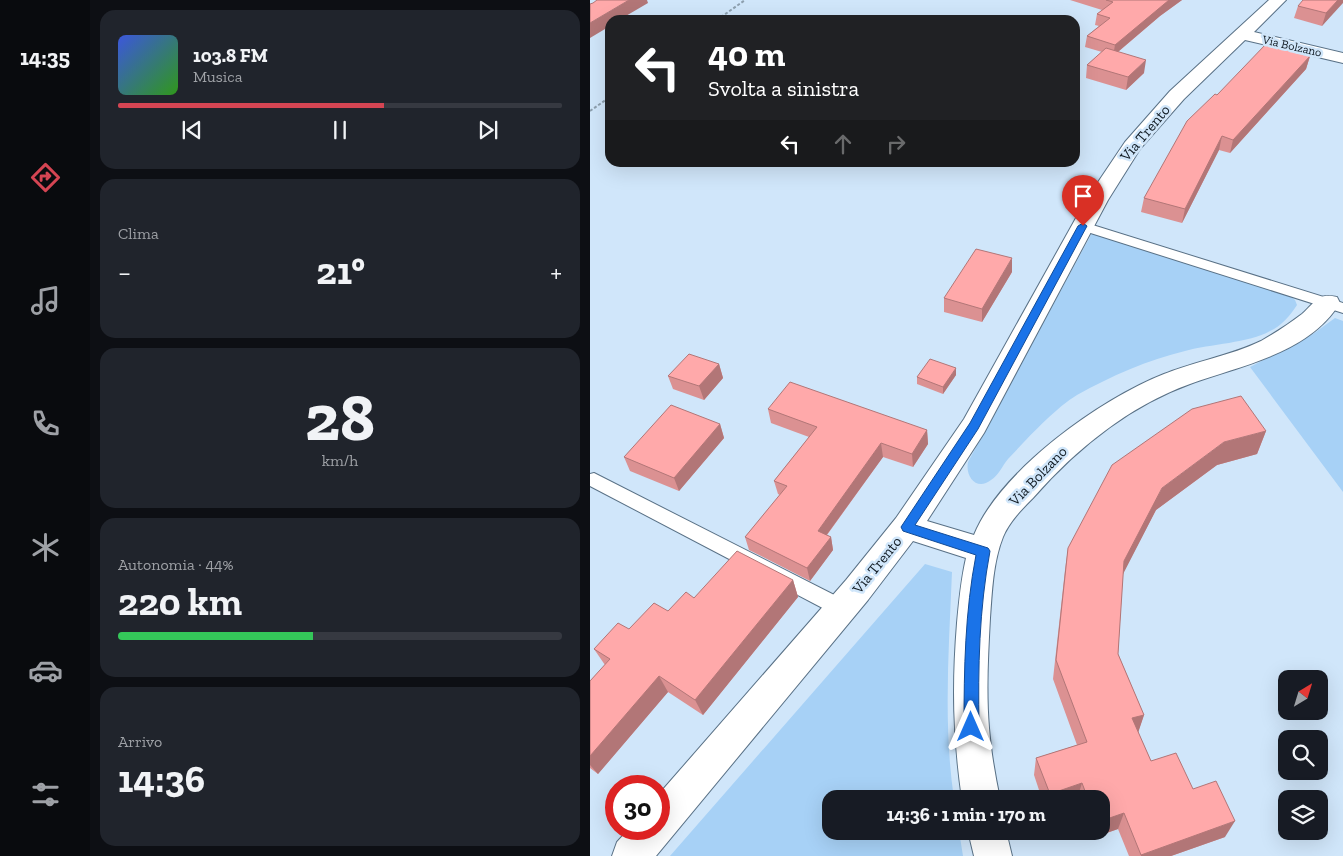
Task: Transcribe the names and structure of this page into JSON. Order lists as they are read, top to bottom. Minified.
{"streets":{"street":["Via Bolzano","Via Trento"]},"crossings":[["Via Bolzano","Via Trento"]],"north":"top right","page":{"tabs":"14:35","turn":["40 m","Svolta a sinistra"],"song":["103.8 FM","Musica"],"tile":["Clima",["28","km/h"],["Autonomia · 44%","220 km"],["Arrivo","14:36"]],"heat":["−","21°","+"],"limit":"30","trip":"14:36 · 1 min · 170 m"}}
